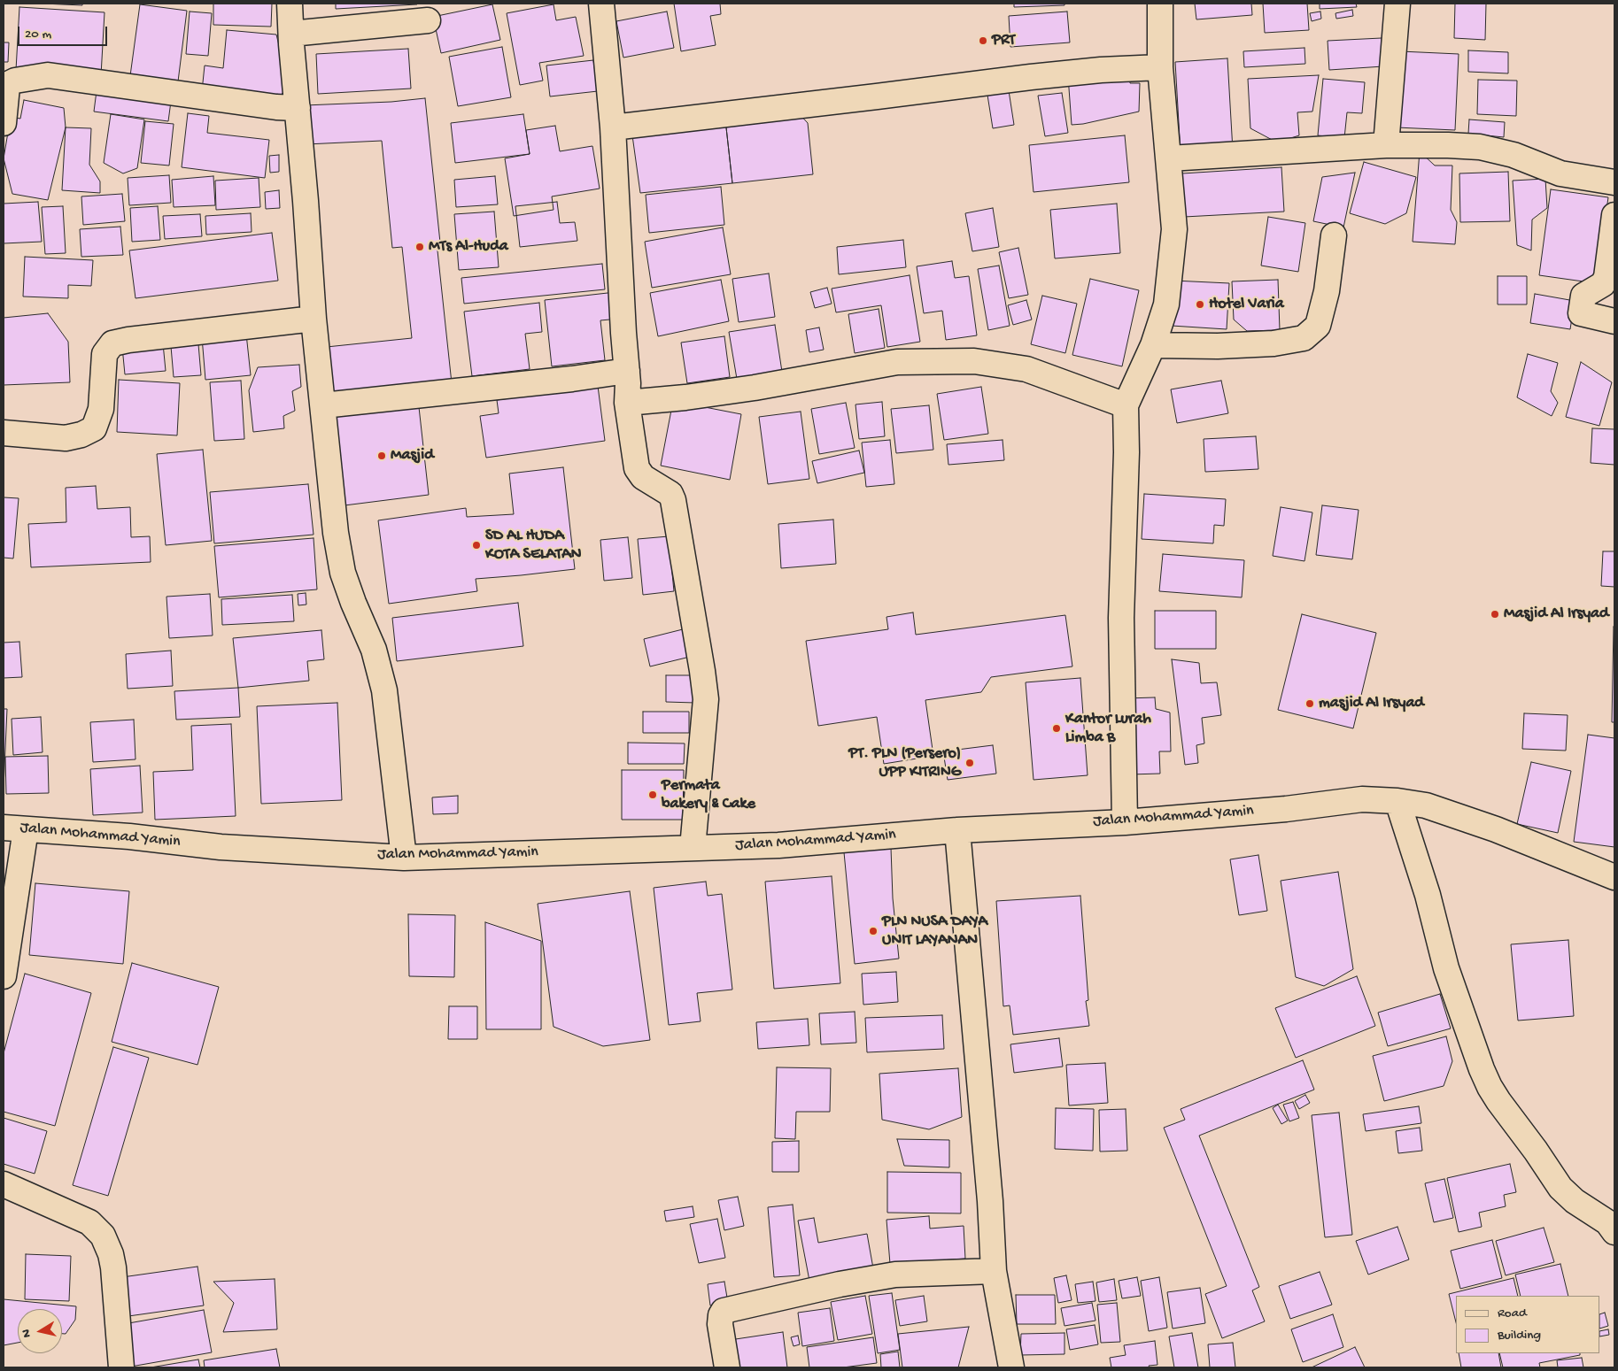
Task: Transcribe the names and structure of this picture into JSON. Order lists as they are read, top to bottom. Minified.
{"streets":{"street":["Jalan Mohammad Yamin"]},"places":["PRT","MTs Al-Huda","Hotel Varia","Masjid","SD AL HUDA KOTA SELATAN","Masjid Al Irsyad","masjid Al Irsyad","Kantor Lurah Limba B","PT. PLN (Persero) UPP KITRING","Permata bakery & Cake","PLN NUSA DAYA UNIT LAYANAN"],"legend":["Road","Building"],"scale_bar":"20 m","north":"left"}
